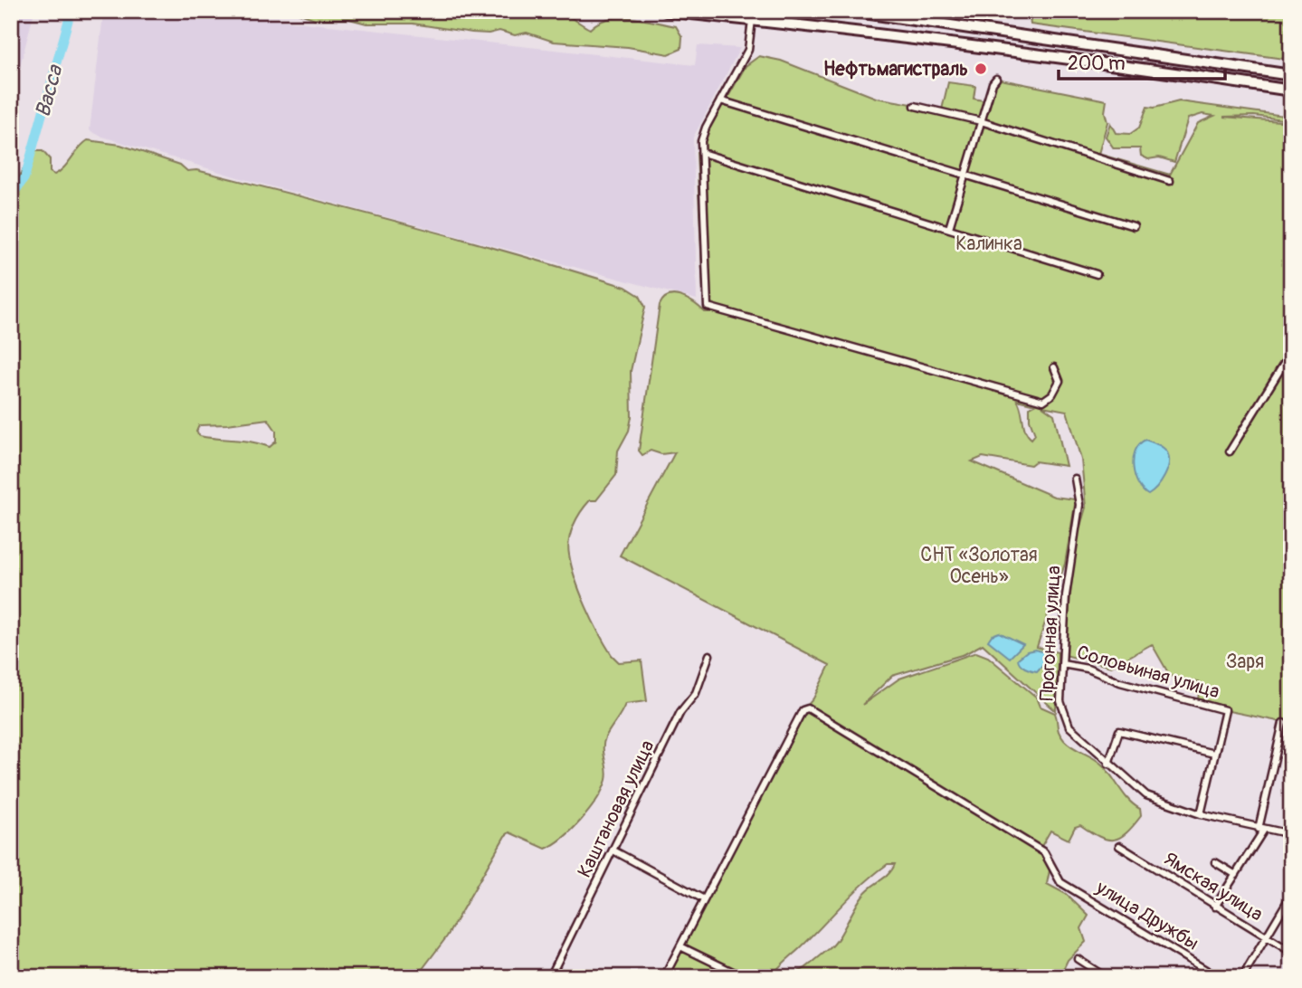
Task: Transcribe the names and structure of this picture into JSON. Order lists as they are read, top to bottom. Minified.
{"streets":{"street":["Прогонная улица","Соловьиная улица","Каштановая улица","Ямская улица","улица Дружбы"]},"crossings":[["Прогонная улица","Соловьиная улица"]],"water":["Васса"],"parks":["Калинка","СНТ «Золотая Осень»","Заря"],"places":["Нефтьмагистраль"],"scale_bar":"200 m"}
